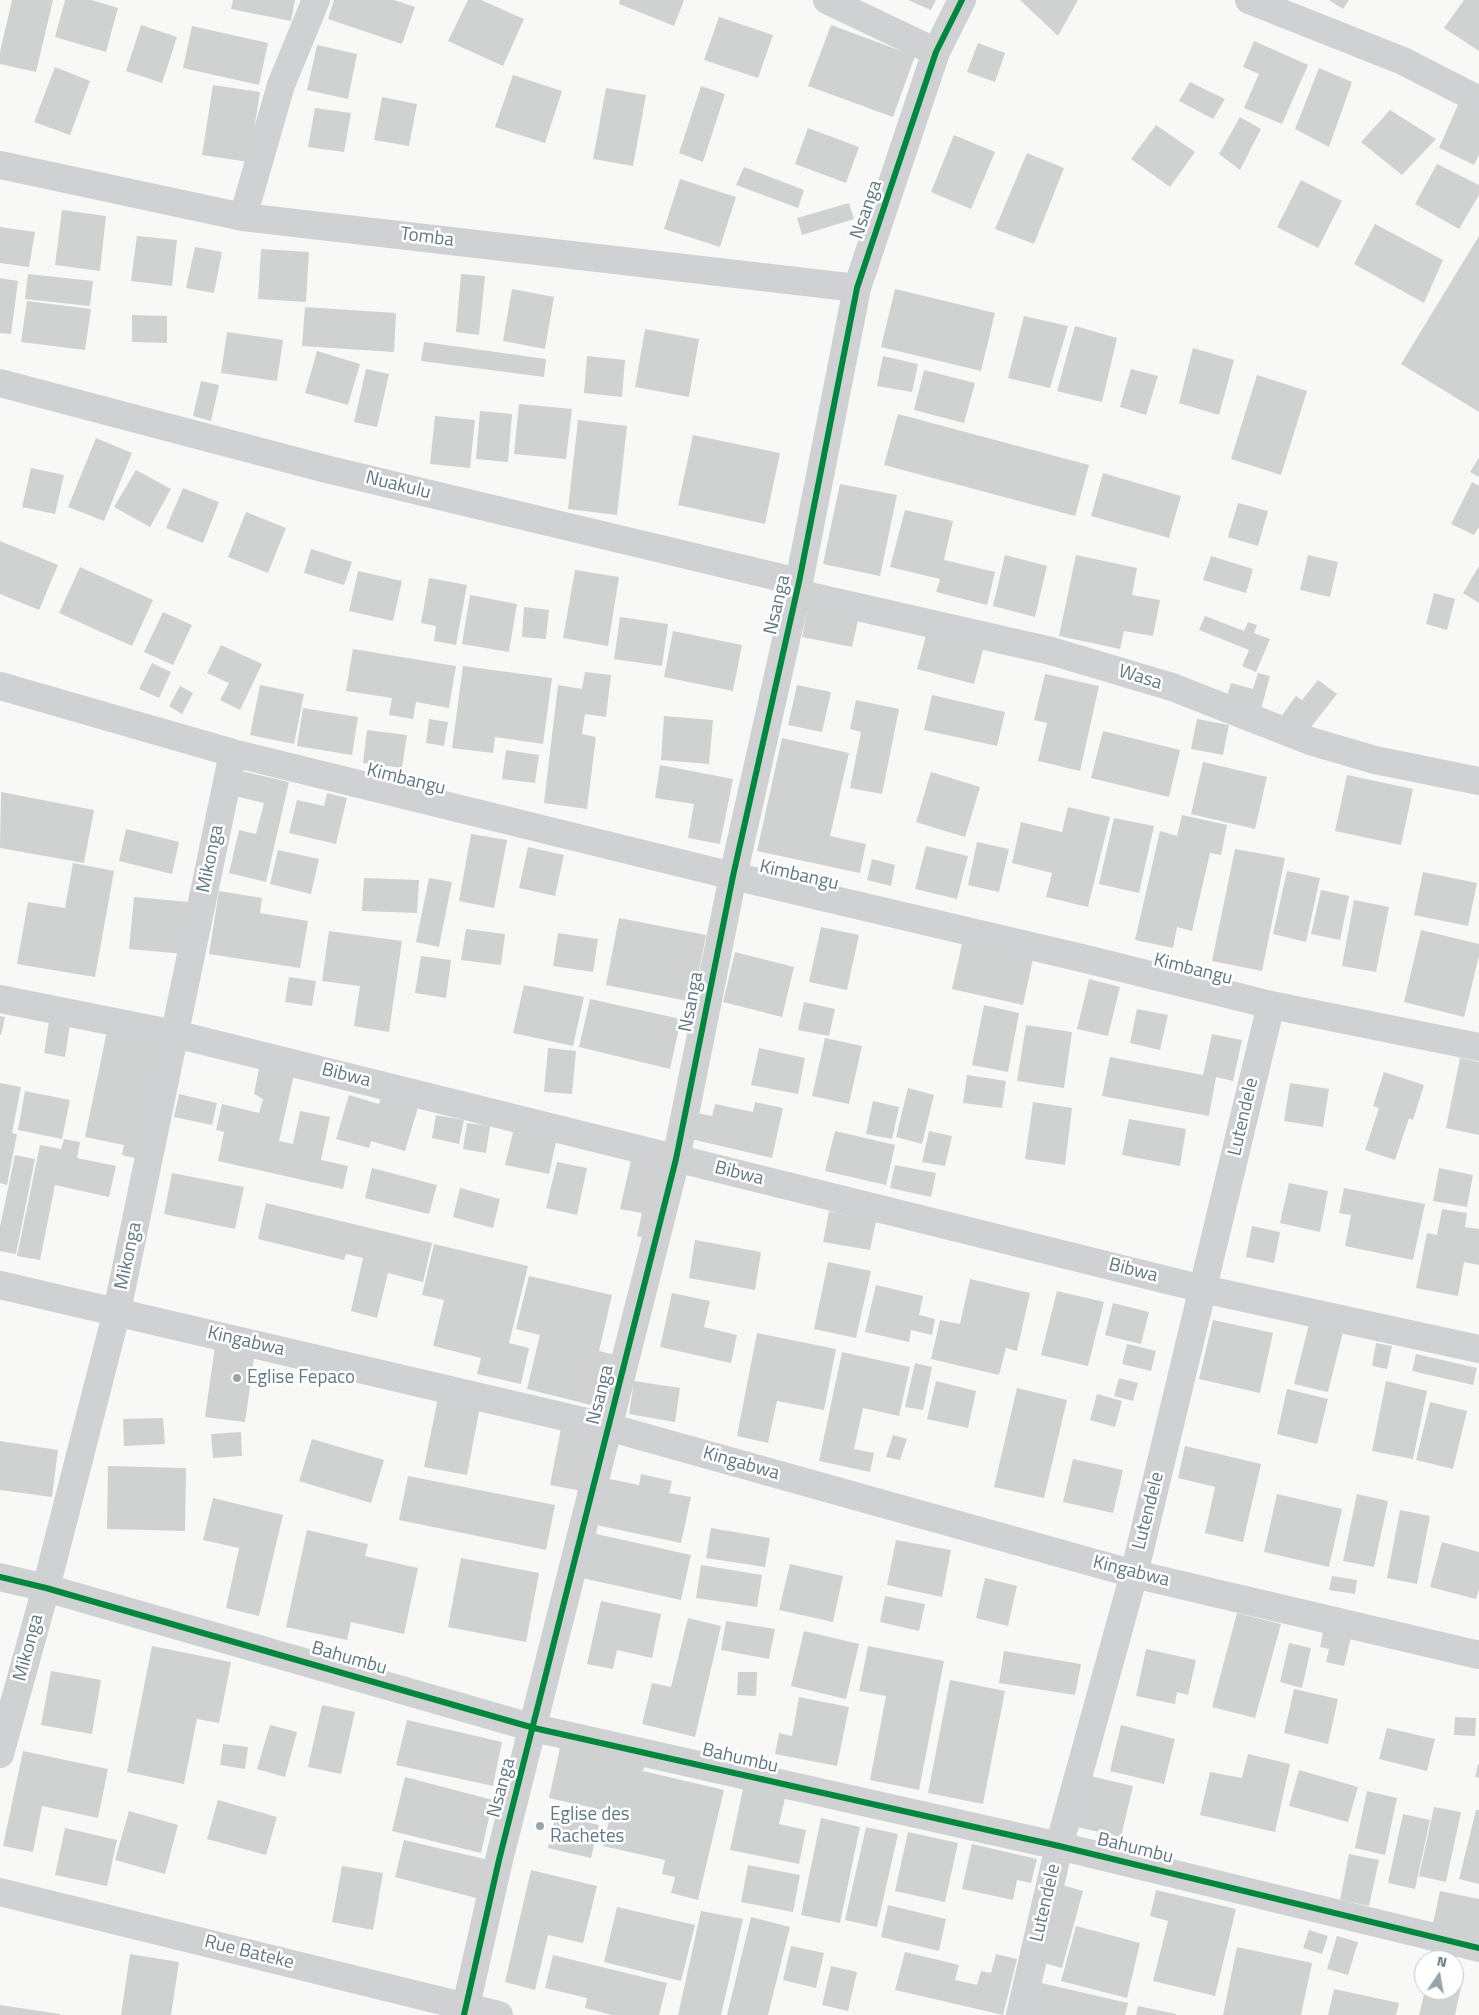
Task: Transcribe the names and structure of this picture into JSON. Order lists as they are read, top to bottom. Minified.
{"streets":{"street":["Nsanga","Tomba","Nuakulu","Wasa","Kimbangu","Mikonga","Bibwa","Lutendele","Kingabwa","Bahumbu","Rue Bateke"]},"crossings":[["Nsanga","Tomba"],["Nsanga","Nuakulu"],["Nsanga","Wasa"],["Nsanga","Kimbangu"],["Nsanga","Bibwa"],["Nsanga","Kingabwa"],["Nsanga","Bahumbu"],["Nsanga","Rue Bateke"],["Nuakulu","Wasa"],["Kimbangu","Mikonga"],["Kimbangu","Lutendele"],["Mikonga","Bibwa"],["Mikonga","Kingabwa"],["Mikonga","Bahumbu"],["Bibwa","Lutendele"],["Lutendele","Kingabwa"],["Lutendele","Bahumbu"]],"places":["Eglise Fepaco","Eglise des Rachetes"],"north":"top"}
